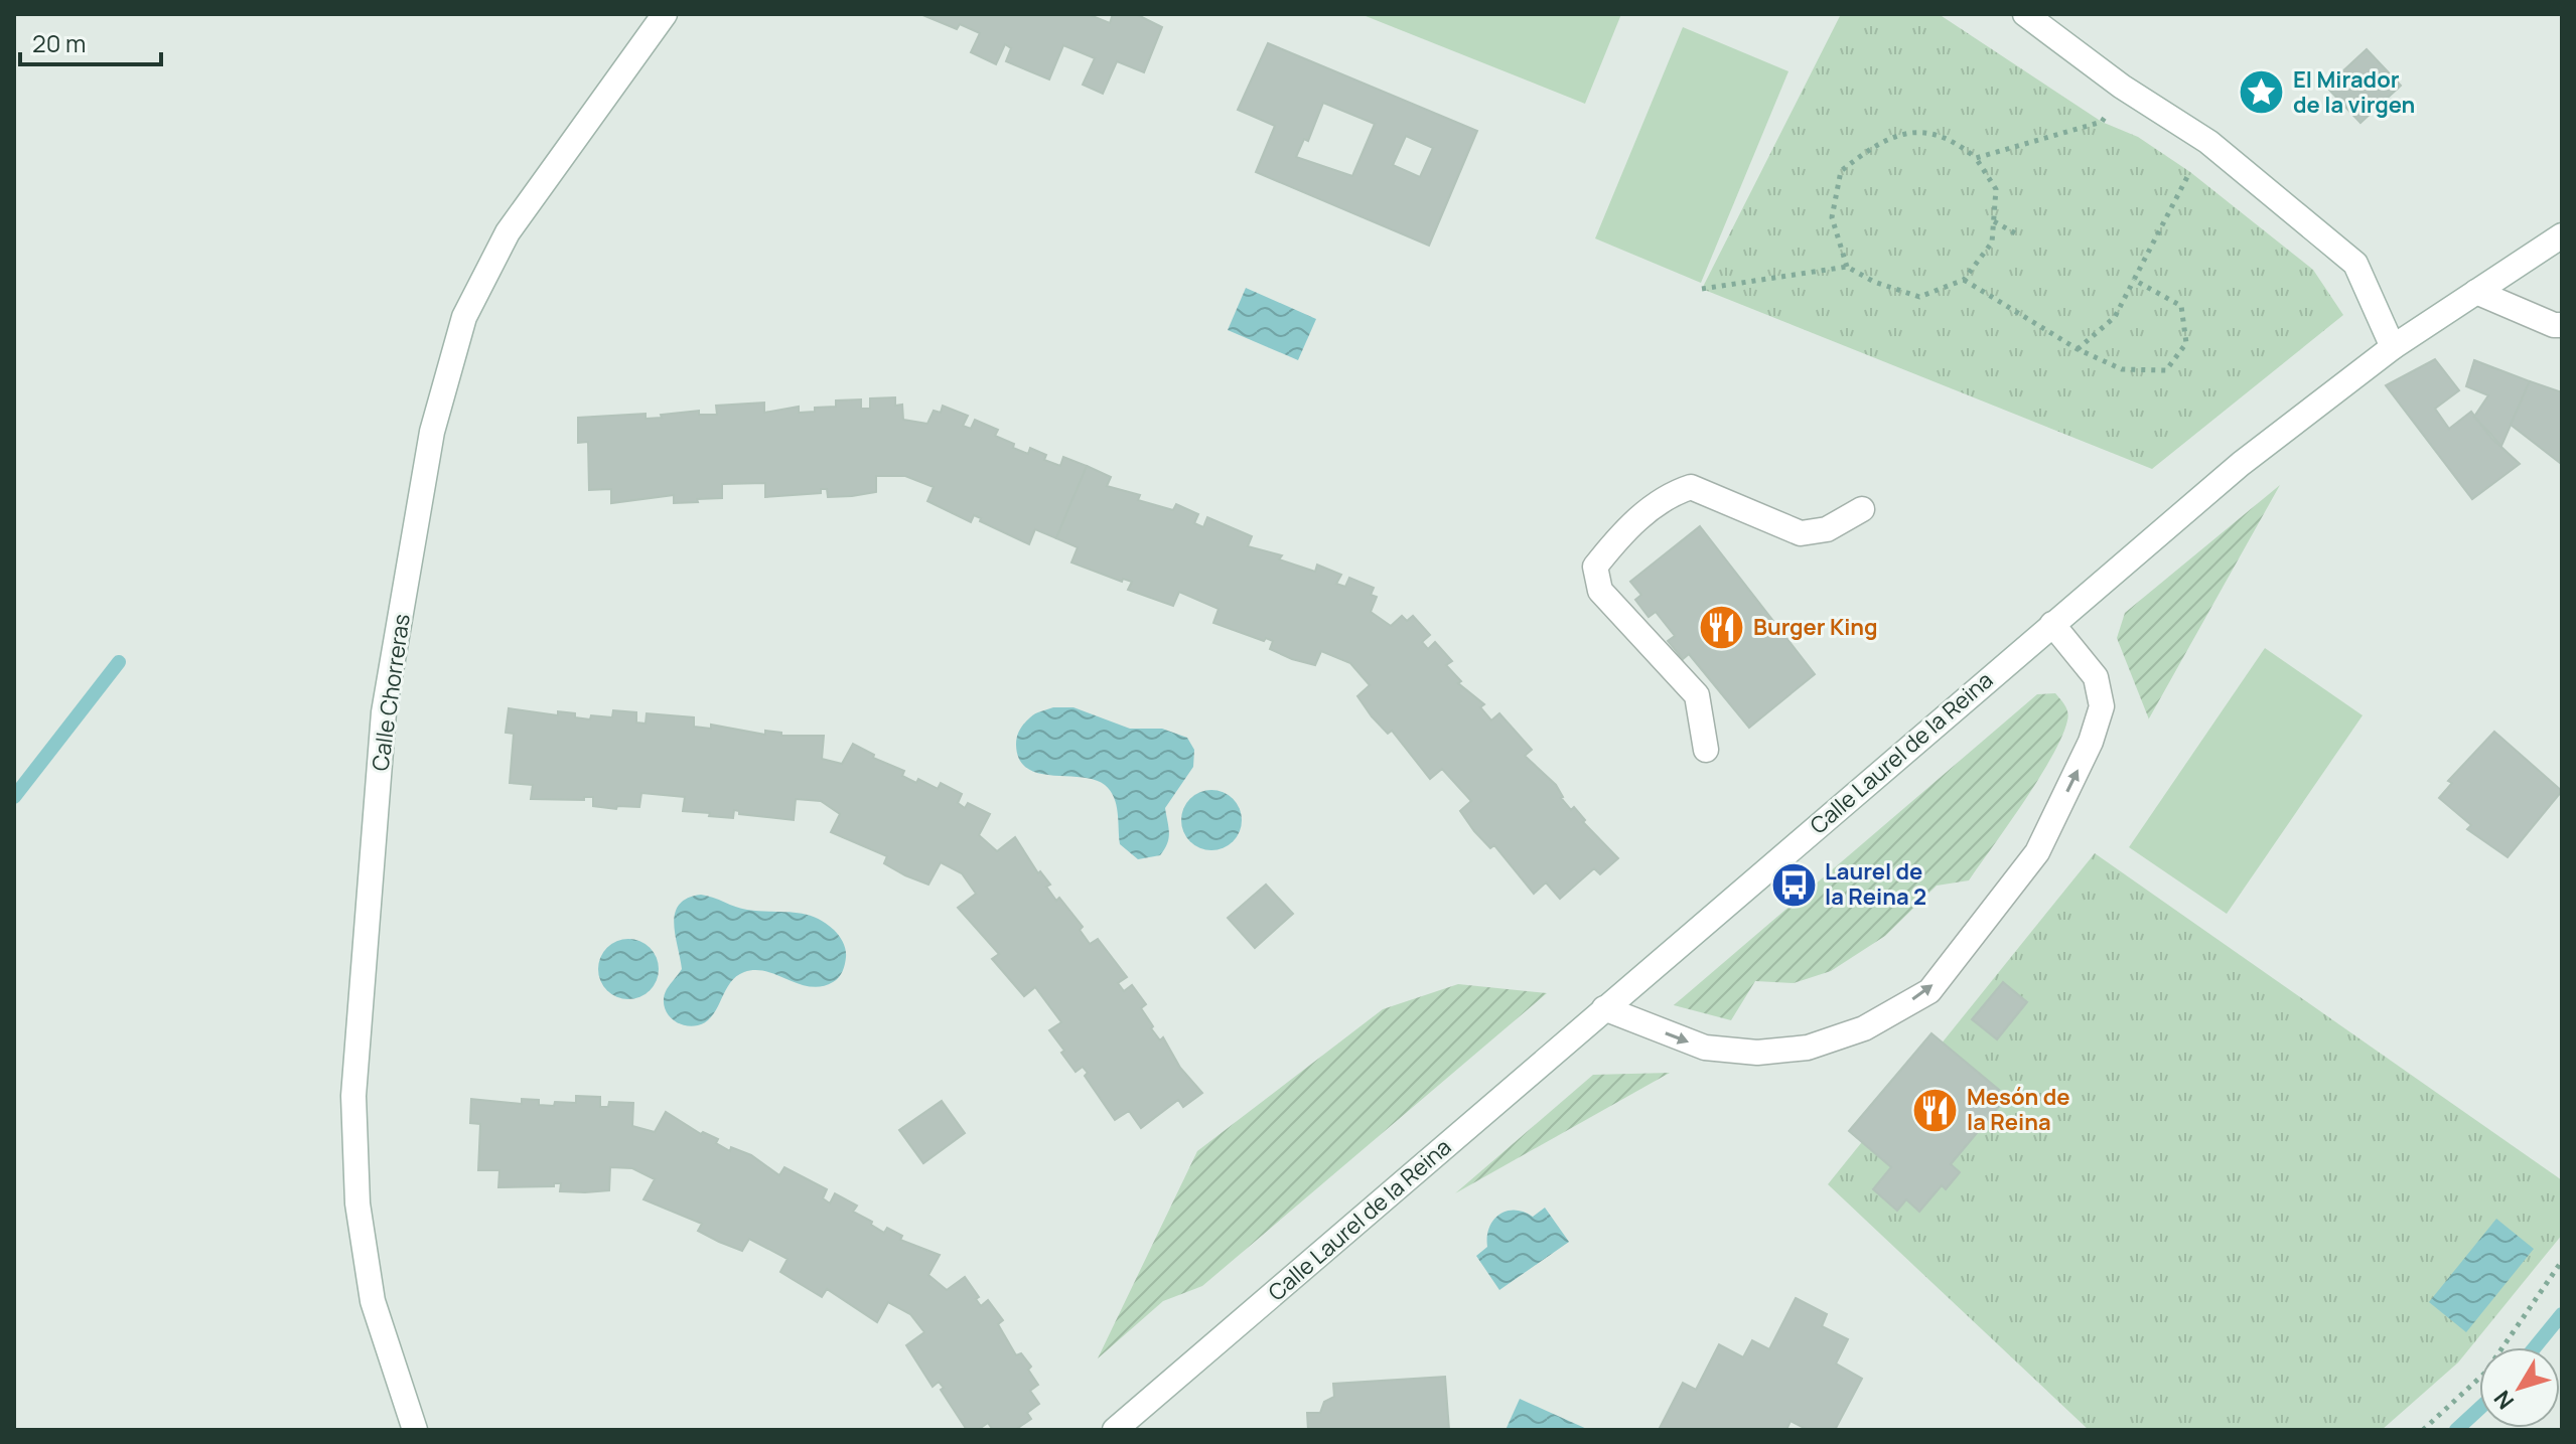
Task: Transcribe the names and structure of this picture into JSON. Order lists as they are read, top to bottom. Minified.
{"streets":{"street":["Calle Chorreras","Calle Laurel de la Reina"]},"places":{"place":["El Mirador de la virgen"],"restaurant":["Burger King","Mesón de la Reina"],"bus stop":["Laurel de la Reina 2"]},"scale_bar":"20 m","north":"bottom left"}
